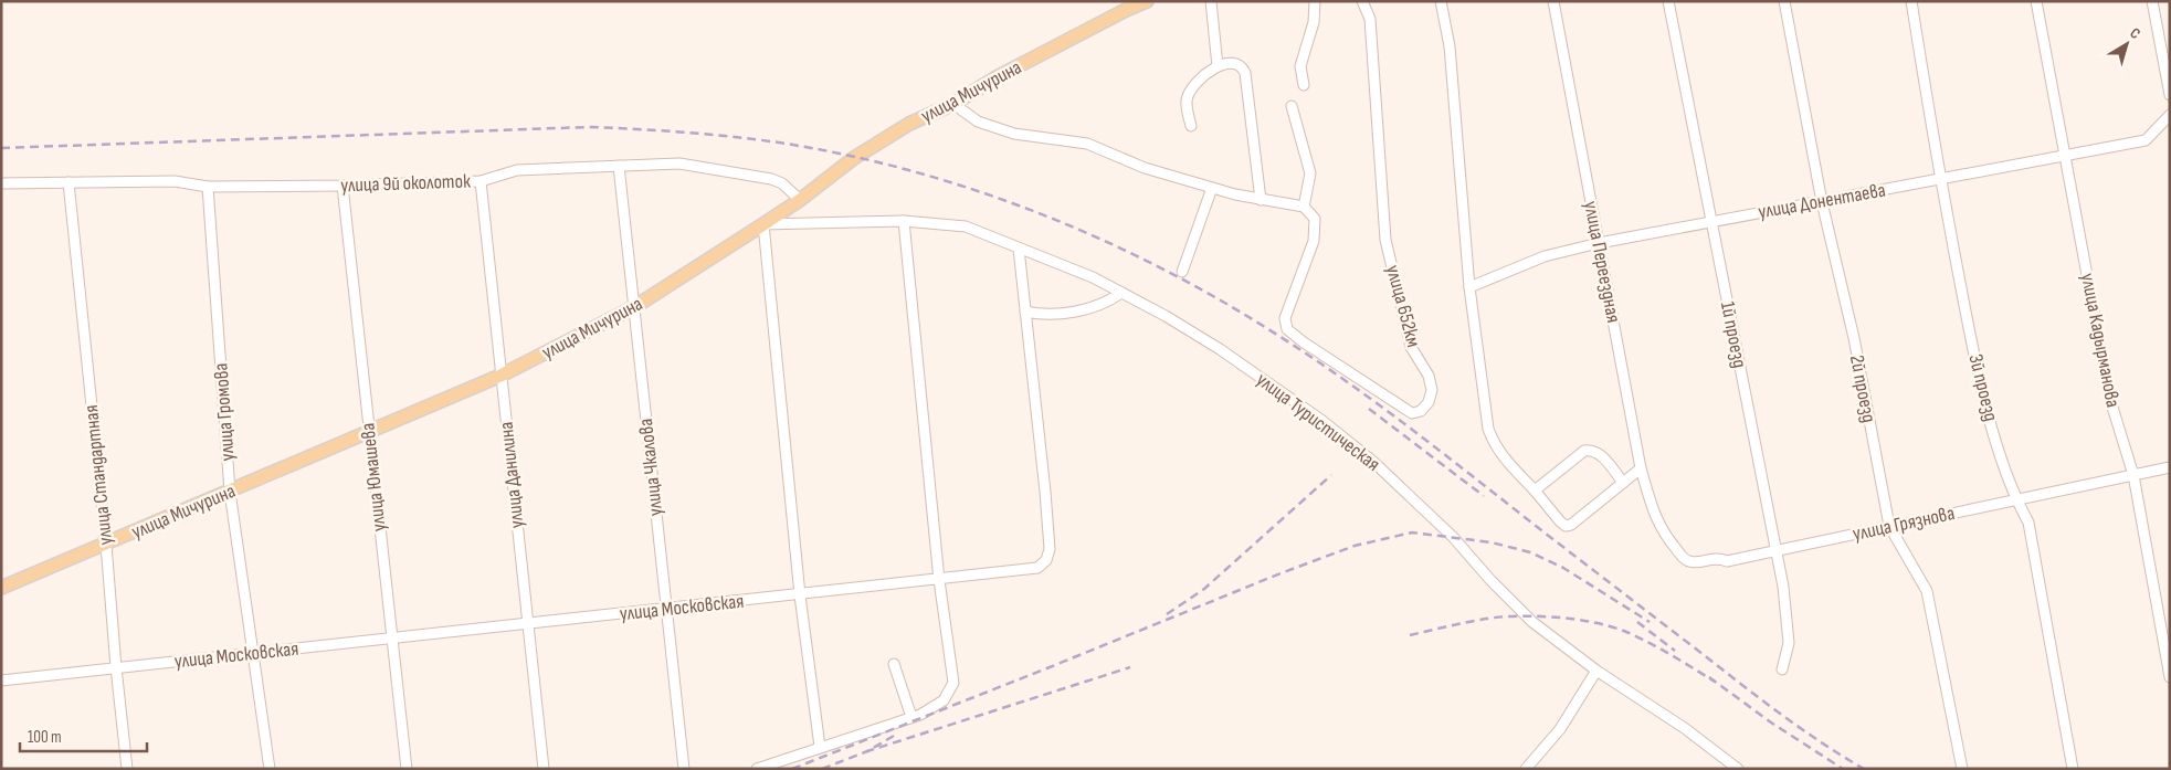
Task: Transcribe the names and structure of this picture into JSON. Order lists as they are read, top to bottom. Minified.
{"streets":{"main road":["улица Мичурина"],"street":["улица 9й околоток","улица Донентаева","улица Переездная","улица 652км","1й проезд","улица Кадырманова","3й проезд","2й проезд","улица Громова","улица Туристическая","улица Чкалова","улица Стандартная","улица Данилина","улица Юмашева","улица Грязнова","улица Московская"]},"crossings":[["улица Мичурина","улица 9й околоток"],["улица Мичурина","улица Громова"],["улица Мичурина","улица Туристическая"],["улица Мичурина","улица Чкалова"],["улица Мичурина","улица Стандартная"],["улица Мичурина","улица Данилина"],["улица Мичурина","улица Юмашева"],["улица 9й околоток","улица Громова"],["улица 9й околоток","улица Чкалова"],["улица 9й околоток","улица Стандартная"],["улица 9й околоток","улица Данилина"],["улица 9й околоток","улица Юмашева"],["улица Донентаева","улица Переездная"],["улица Донентаева","1й проезд"],["улица Донентаева","улица Кадырманова"],["улица Донентаева","3й проезд"],["улица Донентаева","2й проезд"],["улица Переездная","улица Грязнова"],["1й проезд","улица Грязнова"],["улица Кадырманова","улица Грязнова"],["3й проезд","улица Грязнова"],["2й проезд","улица Грязнова"],["улица Громова","улица Московская"],["улица Туристическая","улица Московская"],["улица Чкалова","улица Московская"],["улица Стандартная","улица Московская"],["улица Данилина","улица Московская"],["улица Юмашева","улица Московская"]],"scale_bar":"100 m","north":"top right"}
